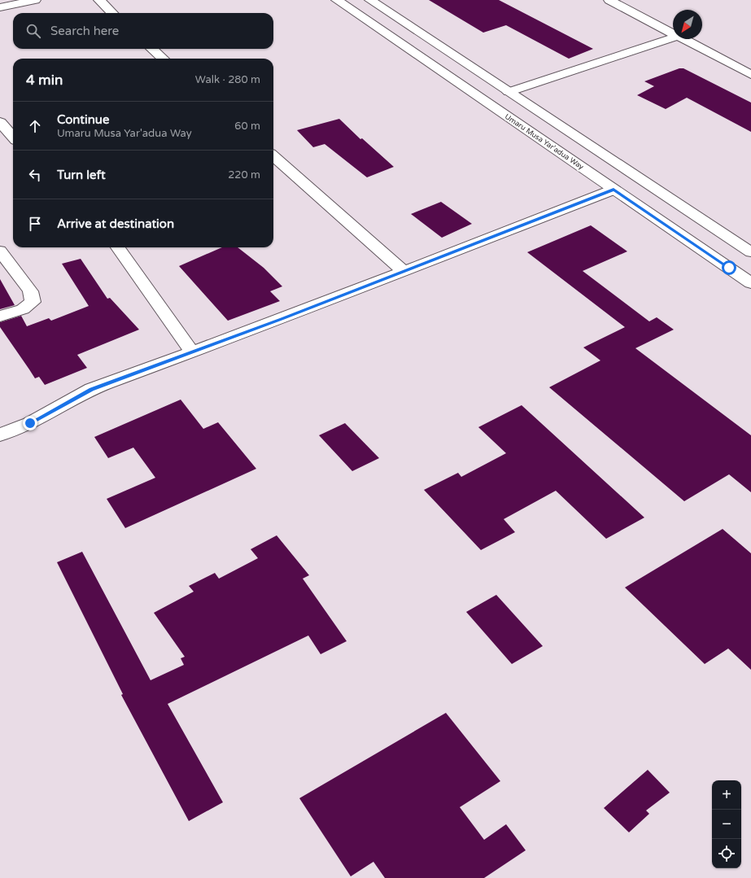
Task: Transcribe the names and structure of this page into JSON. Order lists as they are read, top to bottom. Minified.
{"streets":{"street":["Umaru Musa Yar'adua Way"]},"north":"bottom left","page":{"search":"Search here","heading":["4 min","Walk · 280 m"],"list":[["Continue","Umaru Musa Yar'adua Way","60 m"],["Turn left","220 m"],"Arrive at destination"],"map_buttons":["+","−"]}}
